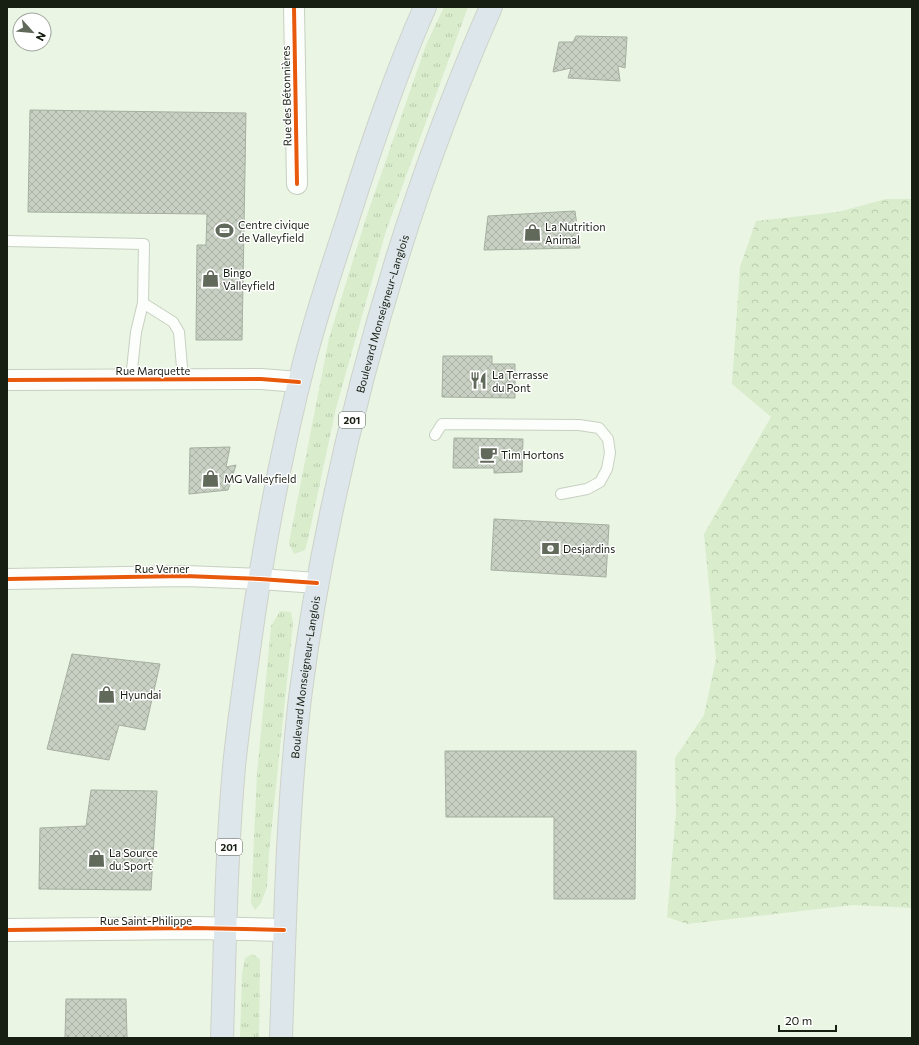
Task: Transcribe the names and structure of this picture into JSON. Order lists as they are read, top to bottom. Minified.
{"streets":{"highway":["Boulevard Monseigneur-Langlois","201"],"street":["Rue des Bétonnières","Rue Marquette","Rue Verner","Rue Saint-Philippe"]},"crossings":[["Boulevard Monseigneur-Langlois","Rue Verner"],["Boulevard Monseigneur-Langlois","Rue Saint-Philippe"],["Rue Marquette","201"],["201","Rue Verner"],["201","Rue Saint-Philippe"]],"places":{"sports":["Centre civique de Valleyfield"],"shop":["La Nutrition Animal","Bingo Valleyfield","MG Valleyfield","Hyundai","La Source du Sport"],"restaurant":["La Terrasse du Pont"],"cafe":["Tim Hortons"],"bank":["Desjardins"]},"scale_bar":"20 m","north":"bottom right"}
